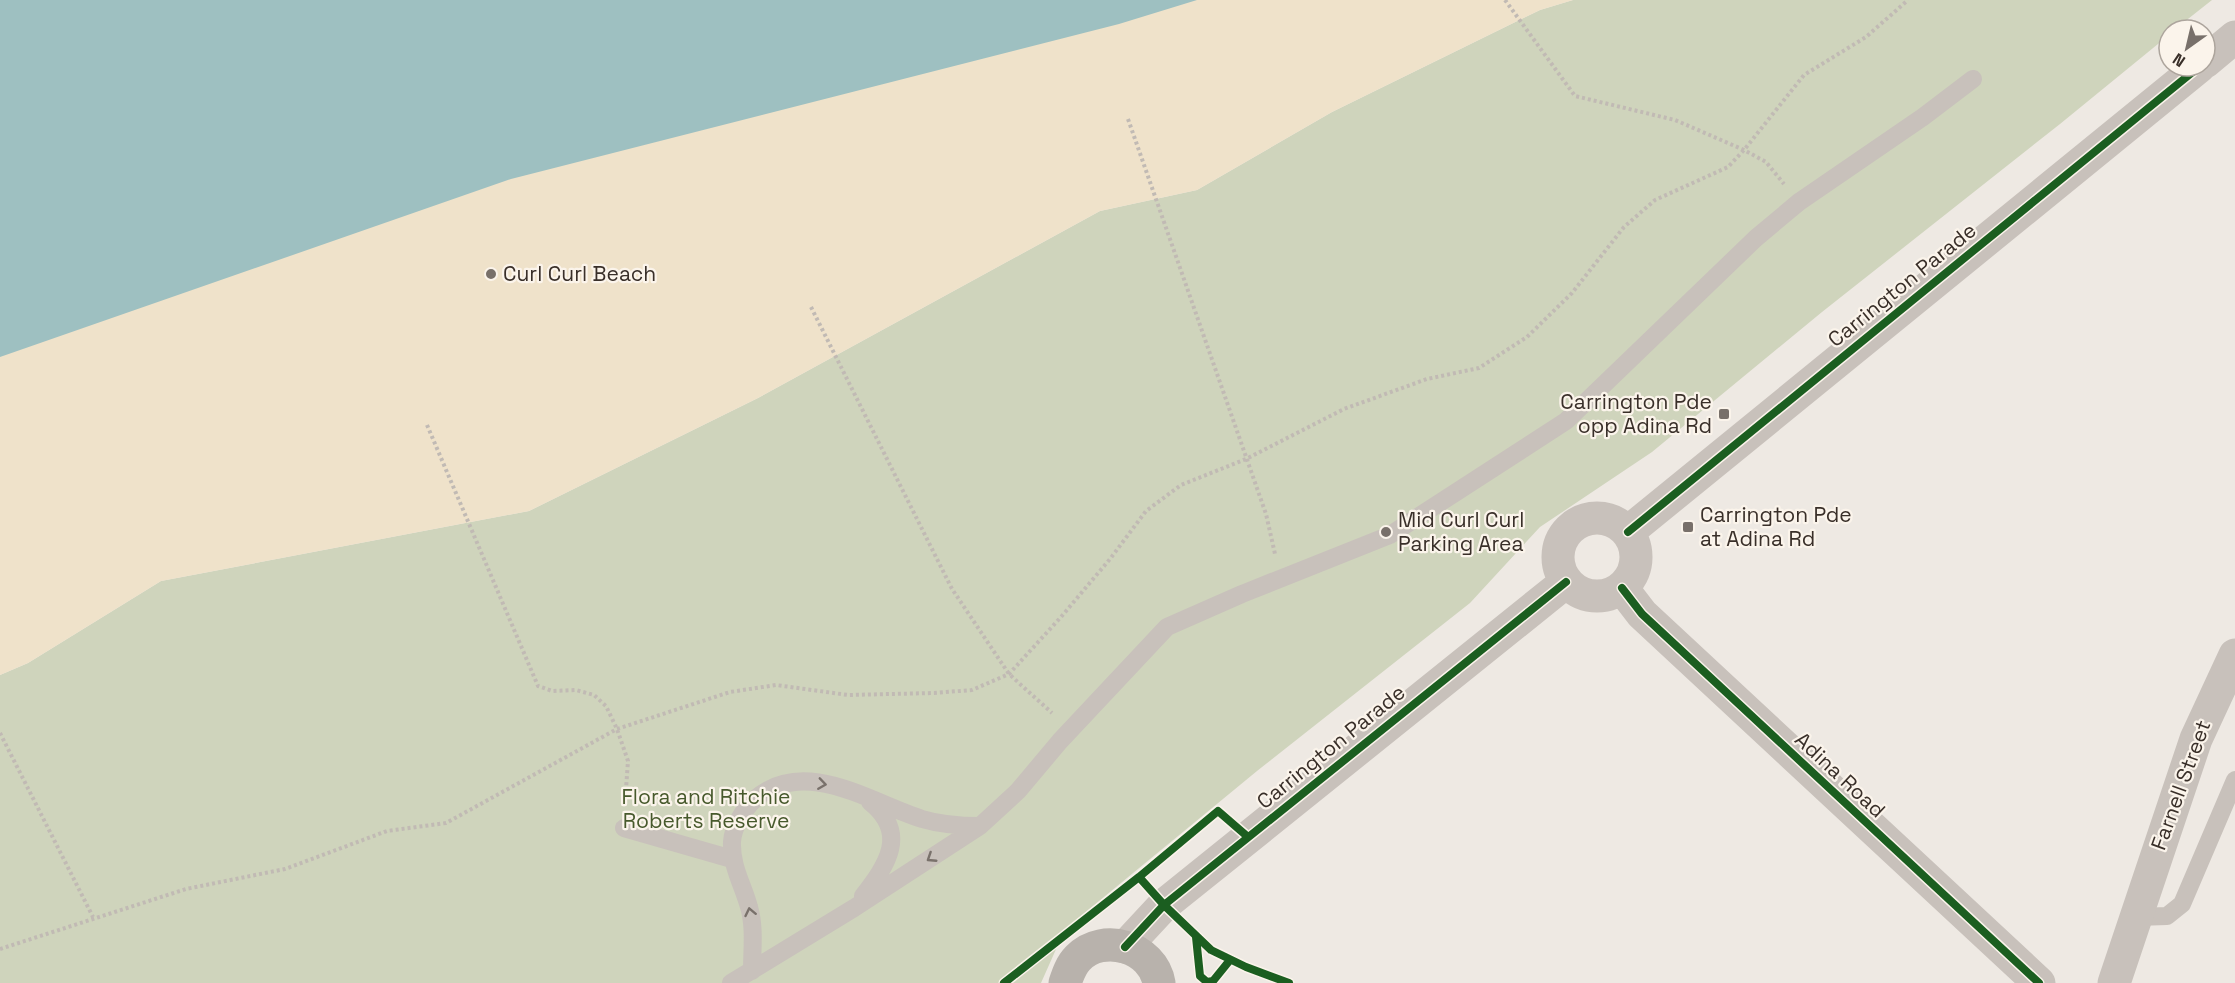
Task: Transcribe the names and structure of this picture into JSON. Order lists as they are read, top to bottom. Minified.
{"streets":{"street":["Carrington Parade","Adina Road","Farnell Street"]},"crossings":[["Carrington Parade","Adina Road"]],"parks":["Flora and Ritchie Roberts Reserve"],"places":{"other":["Curl Curl Beach","Mid Curl Curl Parking Area"],"transit":["Carrington Pde opp Adina Rd","Carrington Pde at Adina Rd"]},"north":"bottom left"}
